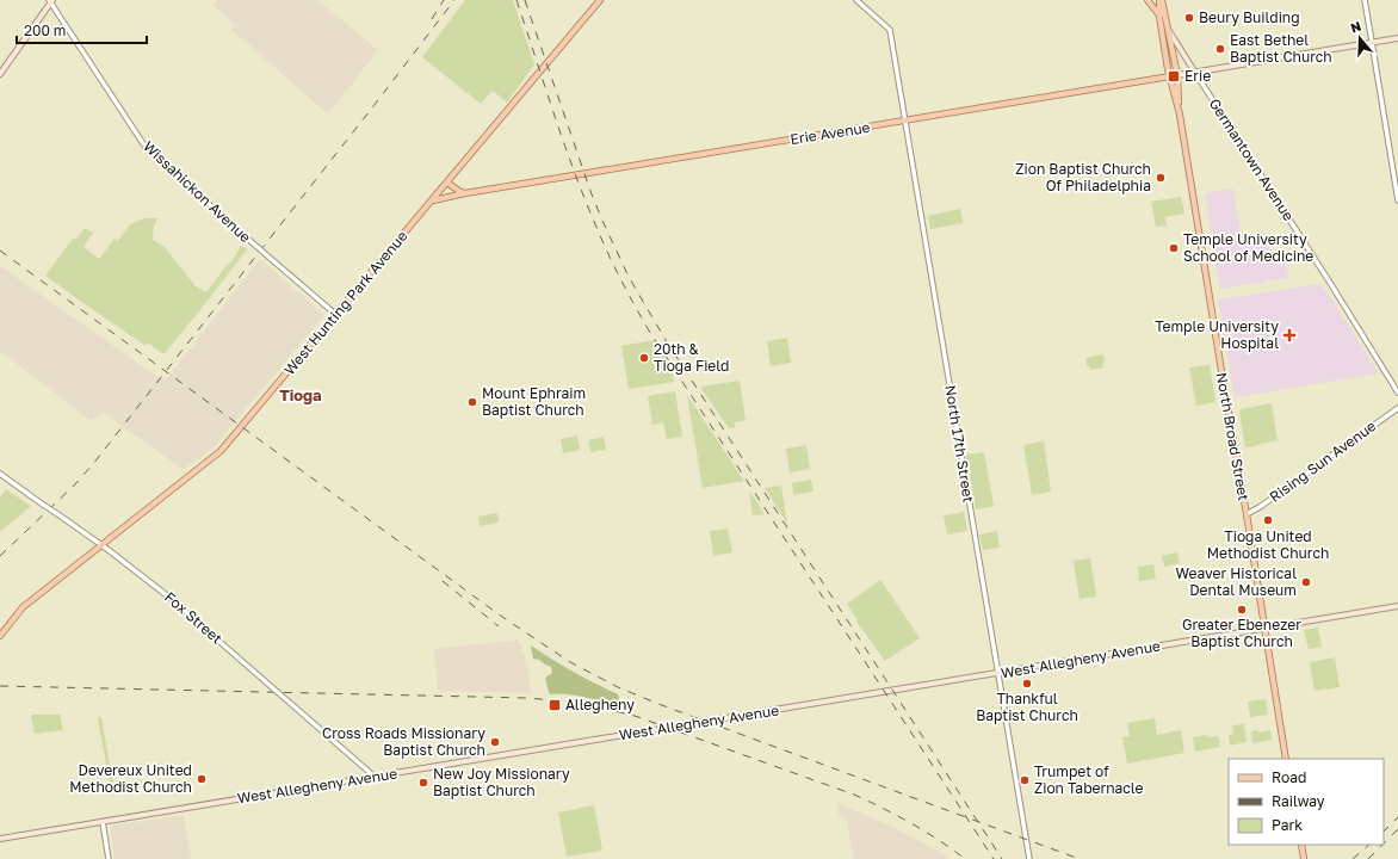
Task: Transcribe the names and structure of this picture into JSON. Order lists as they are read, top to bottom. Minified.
{"streets":{"main road":["Erie Avenue","Germantown Avenue","West Hunting Park Avenue","North Broad Street","West Allegheny Avenue"],"street":["Wissahickon Avenue","North 17th Street","Rising Sun Avenue","Fox Street"]},"crossings":[["Erie Avenue","Germantown Avenue"],["Erie Avenue","West Hunting Park Avenue"],["Erie Avenue","North Broad Street"],["Erie Avenue","North 17th Street"],["Germantown Avenue","North Broad Street"],["Wissahickon Avenue","West Hunting Park Avenue"],["West Hunting Park Avenue","Fox Street"],["North Broad Street","Rising Sun Avenue"],["North Broad Street","West Allegheny Avenue"],["North 17th Street","West Allegheny Avenue"],["Fox Street","West Allegheny Avenue"]],"districts":["Tioga"],"places":{"other":["Beury Building","East Bethel Baptist Church","Zion Baptist Church Of Philadelphia","Temple University School of Medicine","20th & Tioga Field","Mount Ephraim Baptist Church","Tioga United Methodist Church","Weaver Historical Dental Museum","Greater Ebenezer Baptist Church","Thankful Baptist Church","Cross Roads Missionary Baptist Church","Devereux United Methodist Church","Trumpet of Zion Tabernacle","New Joy Missionary Baptist Church"],"transit":["Erie","Allegheny"],"health":["Temple University Hospital"]},"legend":["Road","Railway","Park"],"scale_bar":"200 m","north":"top"}
